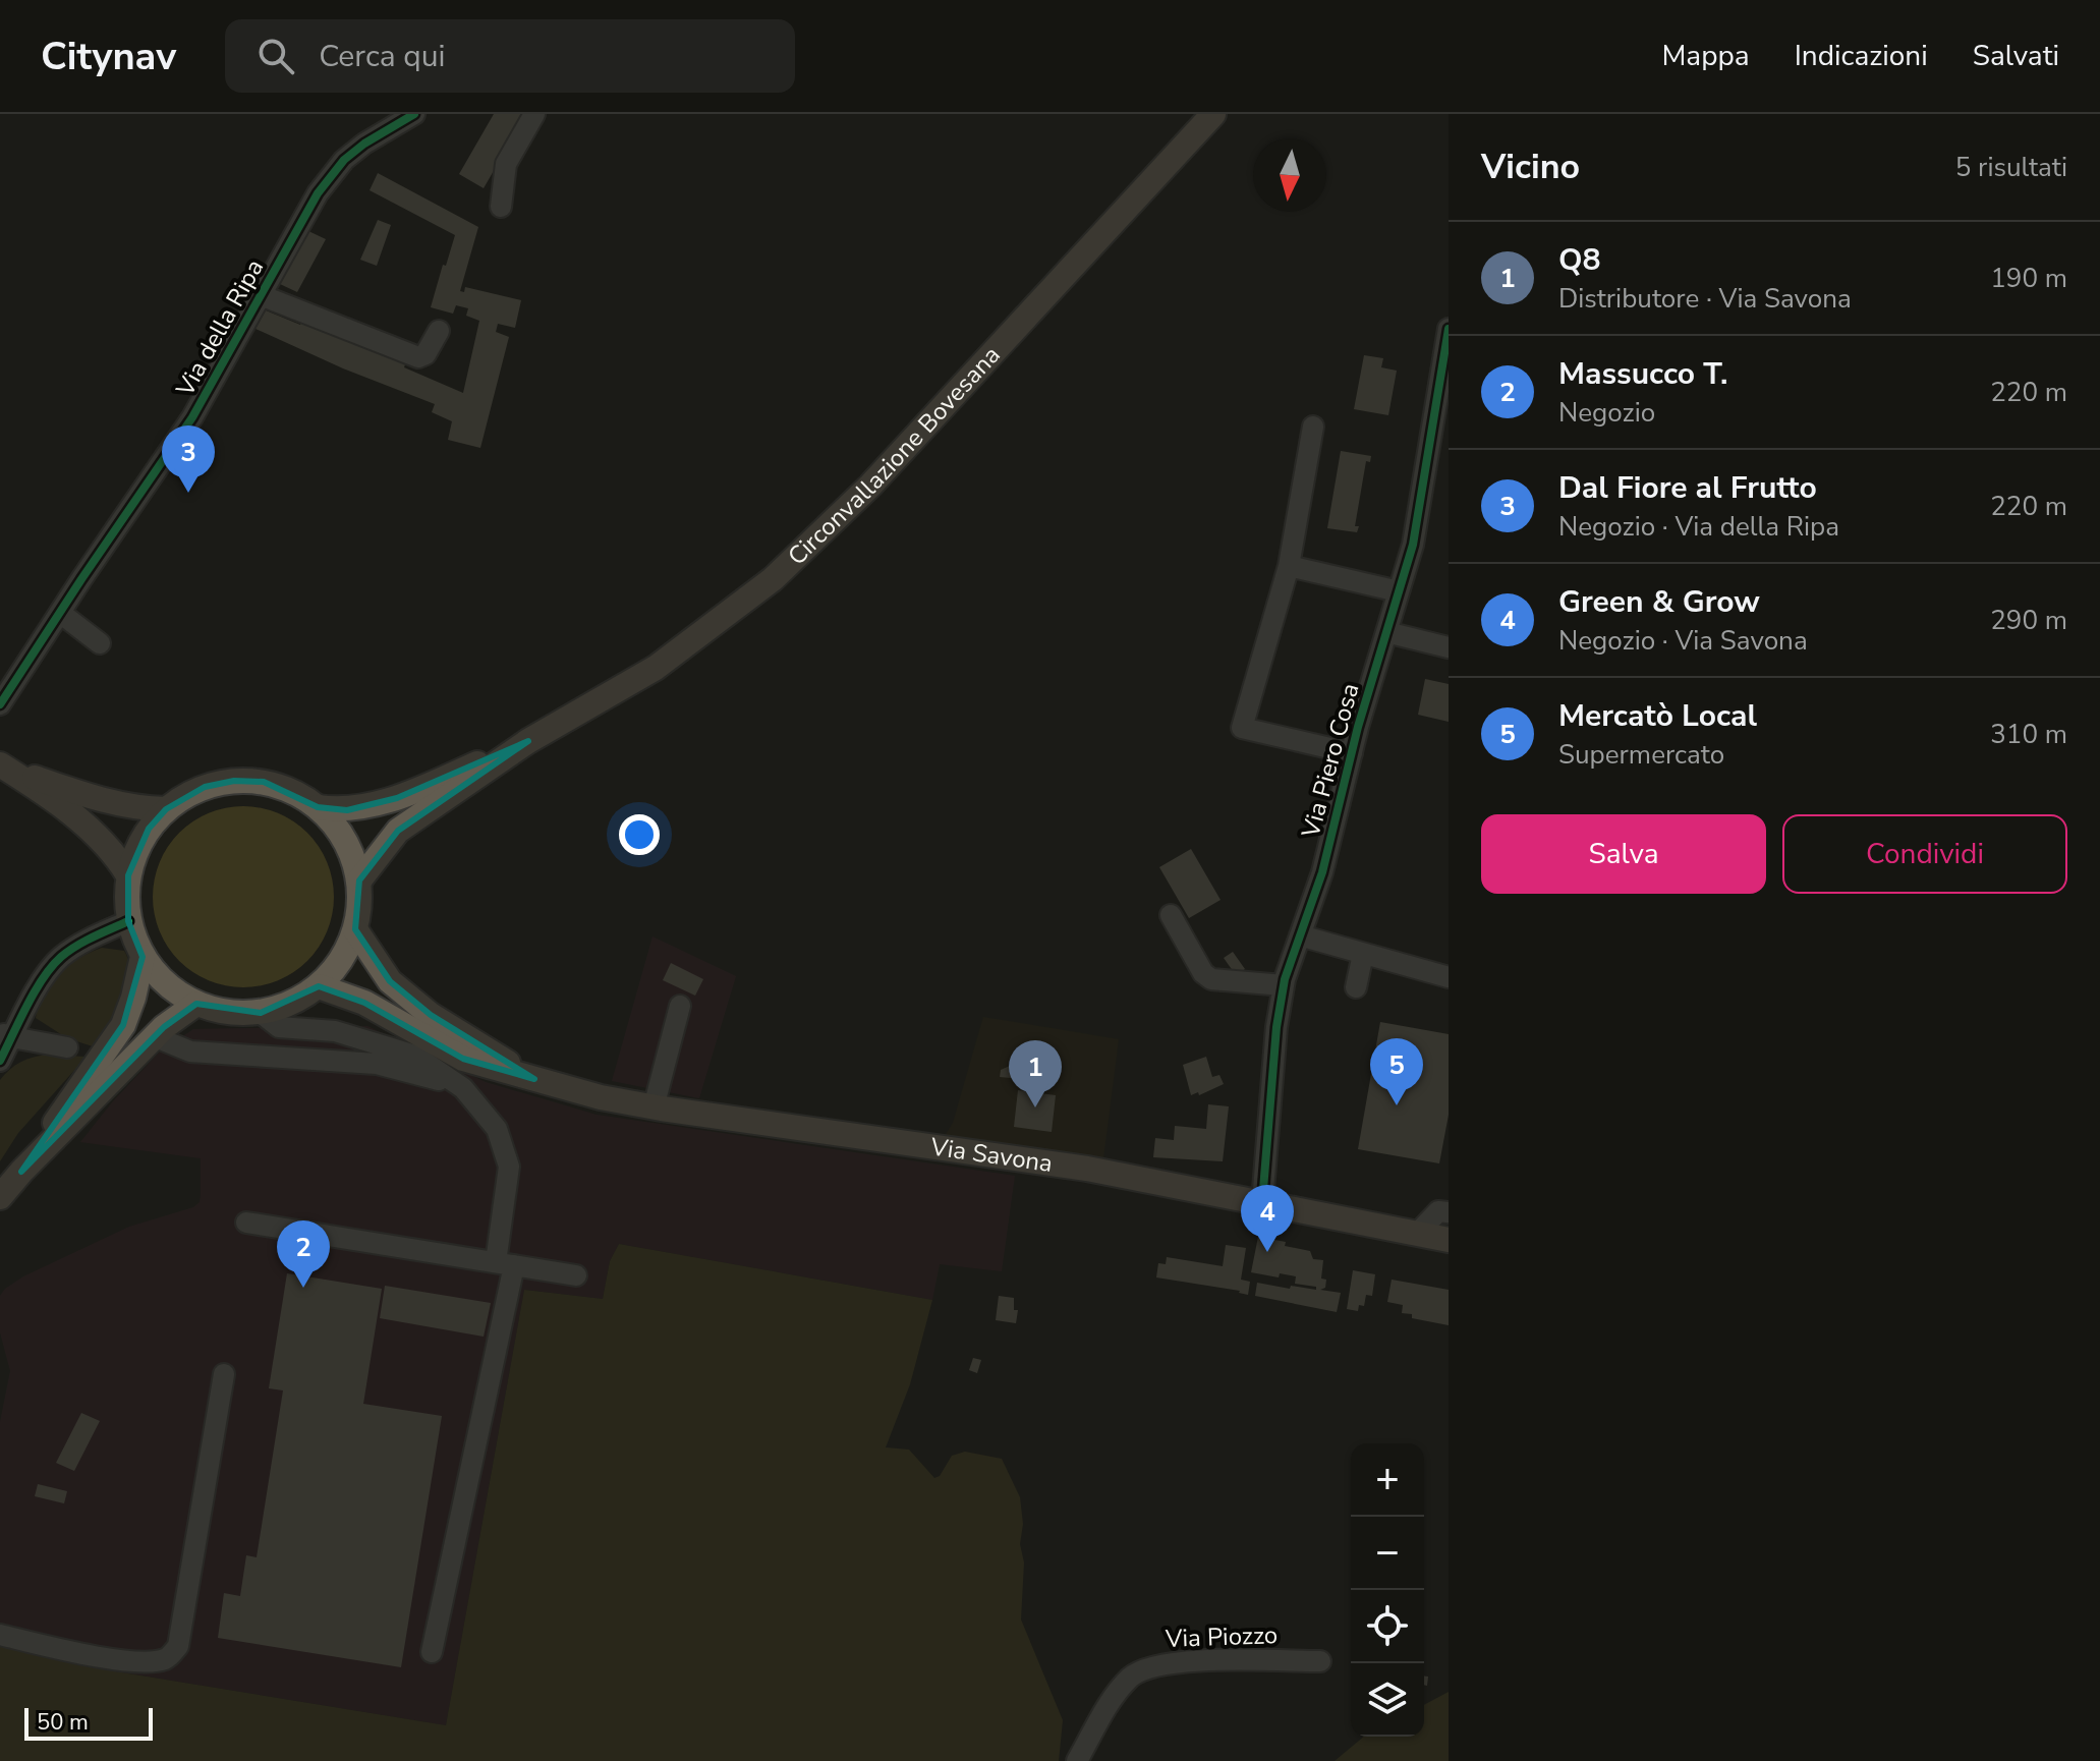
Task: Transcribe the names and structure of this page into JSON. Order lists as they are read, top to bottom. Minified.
{"streets":{"main road":["Circonvallazione Bovesana","Via Savona"],"street":["Via della Ripa","Via Piero Cosa","Via Piozzo"]},"crossings":[["Circonvallazione Bovesana","Via Savona"],["Via Piero Cosa","Via Savona"]],"scale_bar":"50 m","north":"bottom","page":{"header":"Citynav","search":"Cerca qui","nav":["Mappa","Indicazioni","Salvati"],"heading":["Vicino","5 risultati"],"list":[{"mark":"1","name":"Q8","note":"Distributore · Via Savona","value":"190 m"},{"mark":"2","name":"Massucco T.","note":"Negozio","value":"220 m"},{"mark":"3","name":"Dal Fiore al Frutto","note":"Negozio · Via della Ripa","value":"220 m"},{"mark":"4","name":"Green & Grow","note":"Negozio · Via Savona","value":"290 m"},{"mark":"5","name":"Mercatò Local","note":"Supermercato","value":"310 m"}],"pins":["3","5","1","4","2"],"buttons":["Salva","Condividi"],"map_buttons":["+","−"],"scale":"50 m"}}
